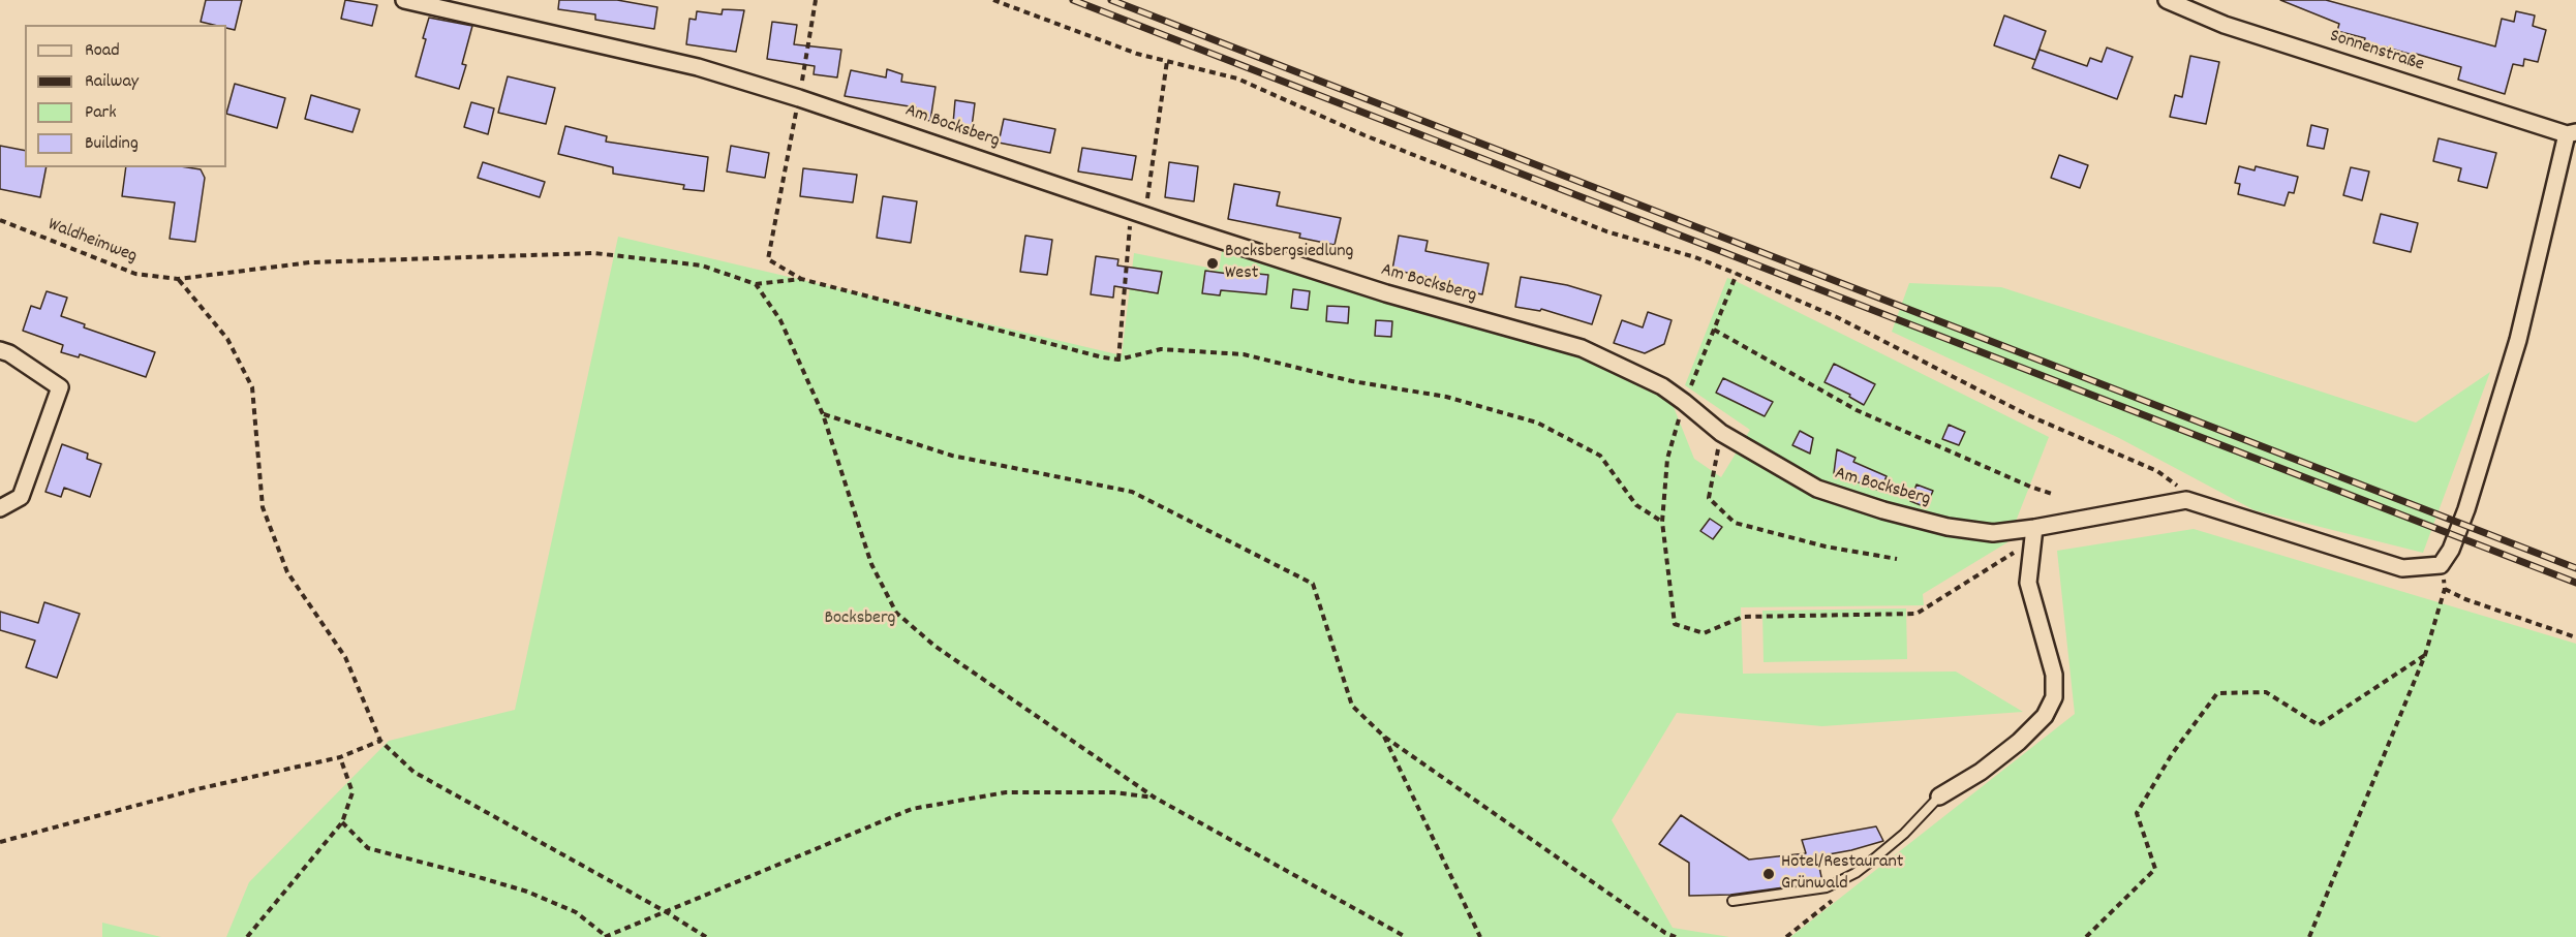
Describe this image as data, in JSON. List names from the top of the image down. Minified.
{"streets":{"street":["Sonnenstraße","Am Bocksberg"],"path":["Waldheimweg"]},"parks":["Bocksberg"],"places":["Bocksbergsiedlung West","Hotel/Restaurant Grünwald"],"legend":["Road","Railway","Park","Building"]}
